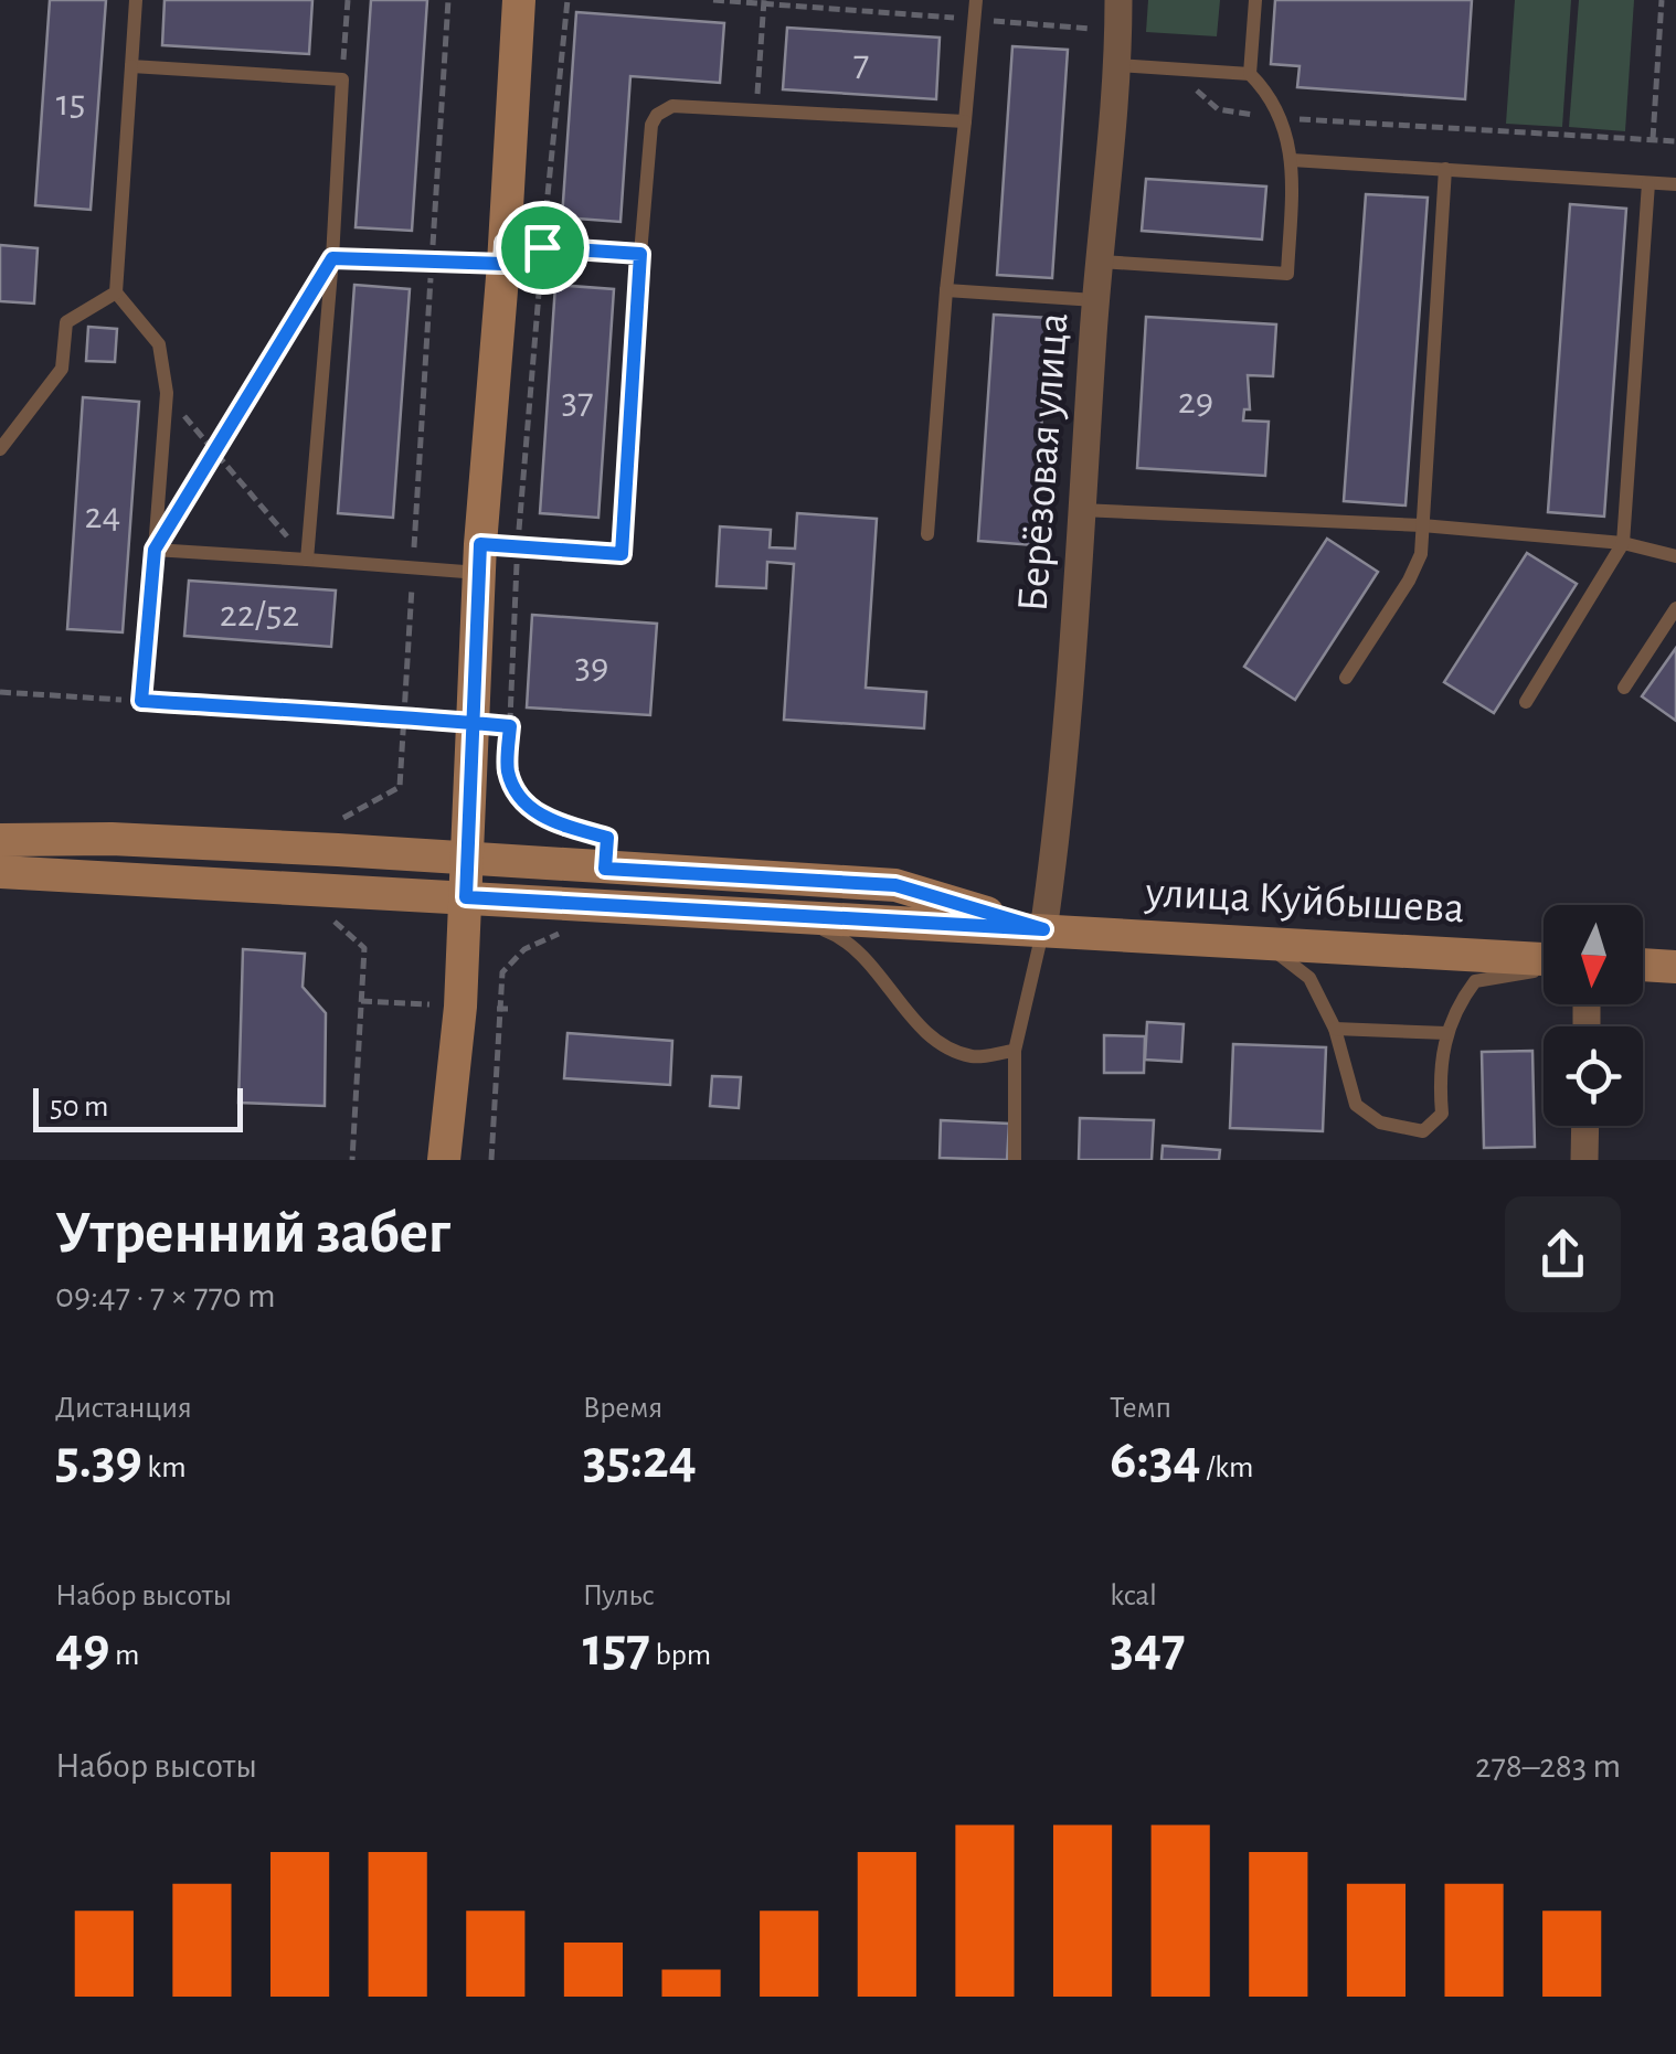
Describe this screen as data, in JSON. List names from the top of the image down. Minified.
{"streets":{"main road":["улица Куйбышева"],"street":["Берёзовая улица"]},"crossings":[["Берёзовая улица","улица Куйбышева"]],"house_numbers":["7","15","37","29","24","22/52","39"],"scale_bar":"50 m","north":"bottom","page":{"scale":"50 m","heading":["Утренний забег","09:47 · 7 × 770 m"],"stats":[["Дистанция","5.39 km"],["Время","35:24"],["Темп","6:34 /km"],["Набор высоты","49 m"],["Пульс","157 bpm"],["kcal","347"]],"chart":["Набор высоты","278–283 m"]}}
